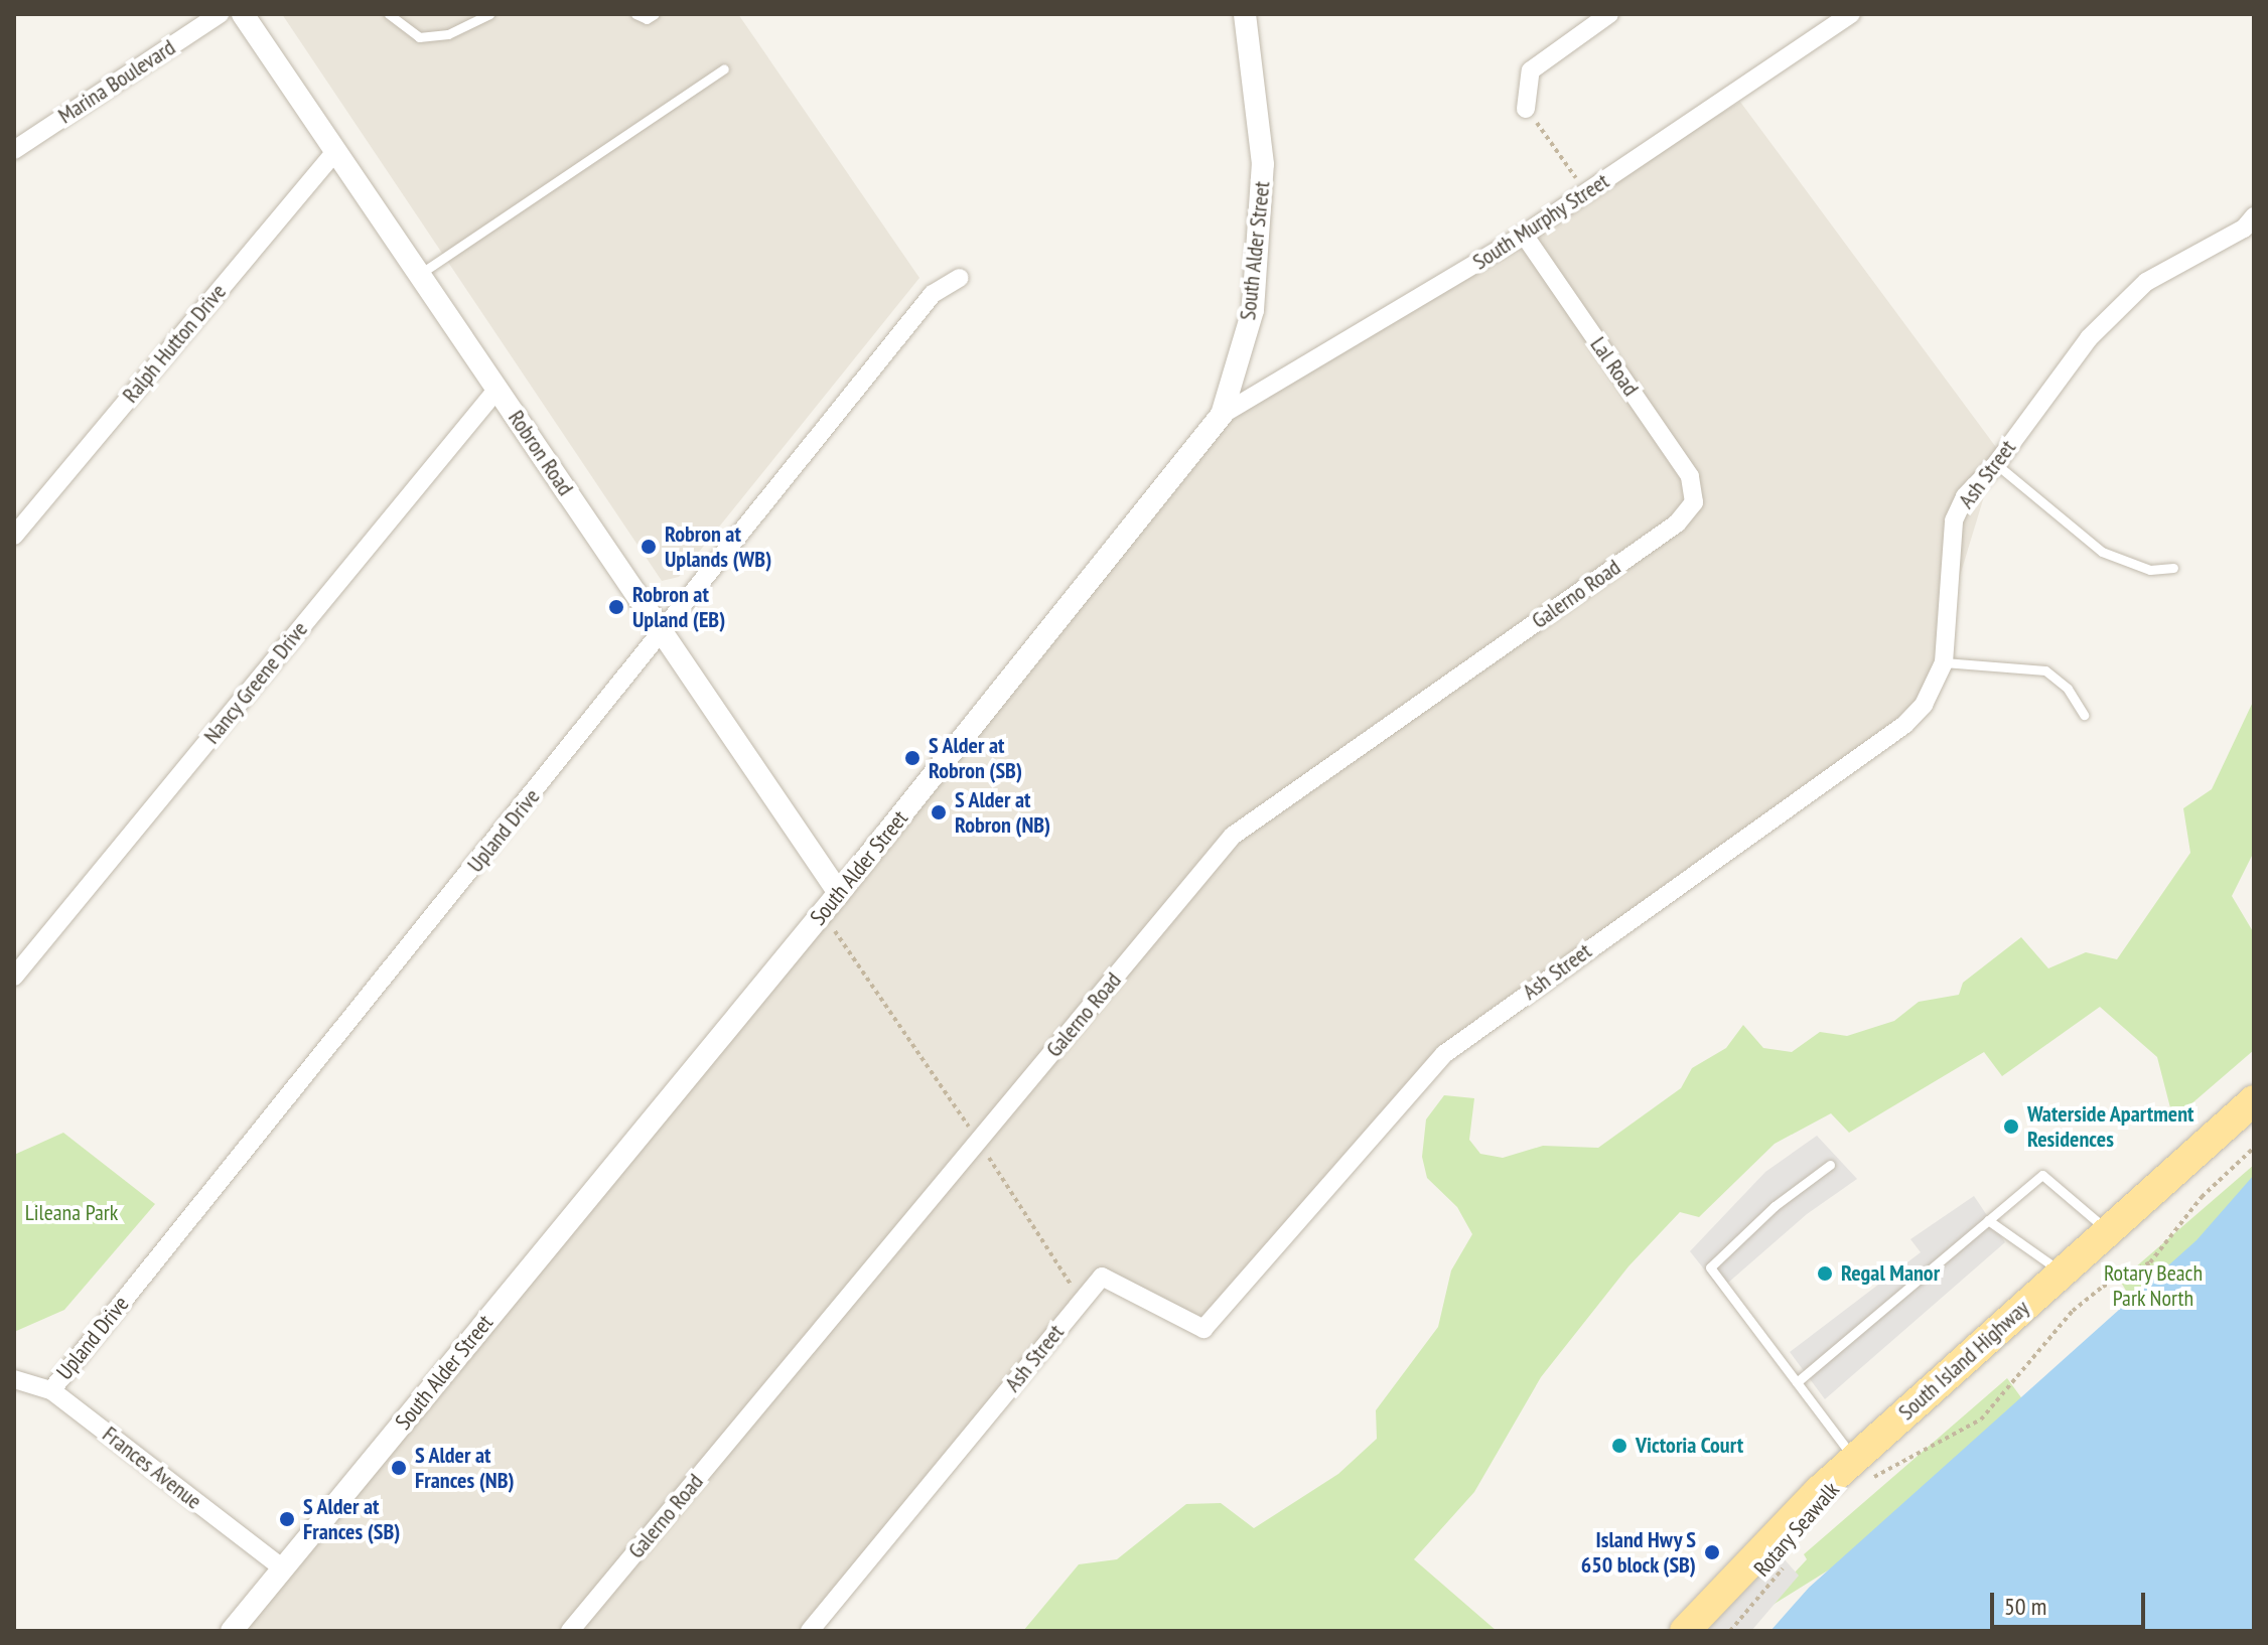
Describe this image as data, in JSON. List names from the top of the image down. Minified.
{"streets":{"main road":["South Island Highway"],"street":["Marina Boulevard","South Murphy Street","South Alder Street","Ralph Hutton Drive","Lal Road","Robron Road","Ash Street","Galerno Road","Nancy Greene Drive","Upland Drive","Frances Avenue"],"path":["Rotary Seawalk"]},"crossings":[["South Murphy Street","South Alder Street"],["South Murphy Street","Lal Road"],["South Alder Street","Robron Road"],["South Alder Street","Frances Avenue"],["Ralph Hutton Drive","Robron Road"],["Lal Road","Galerno Road"],["Robron Road","Nancy Greene Drive"],["Robron Road","Upland Drive"],["Upland Drive","Frances Avenue"],["South Island Highway","Rotary Seawalk"]],"parks":["Lileana Park","Rotary Beach Park North"],"places":["Robron at Uplands (WB)","Robron at Upland (EB)","S Alder at Robron (SB)","S Alder at Robron (NB)","Waterside Apartment Residences","Regal Manor","Victoria Court","S Alder at Frances (NB)","S Alder at Frances (SB)","Island Hwy S 650 block (SB)"],"scale_bar":"50 m"}
